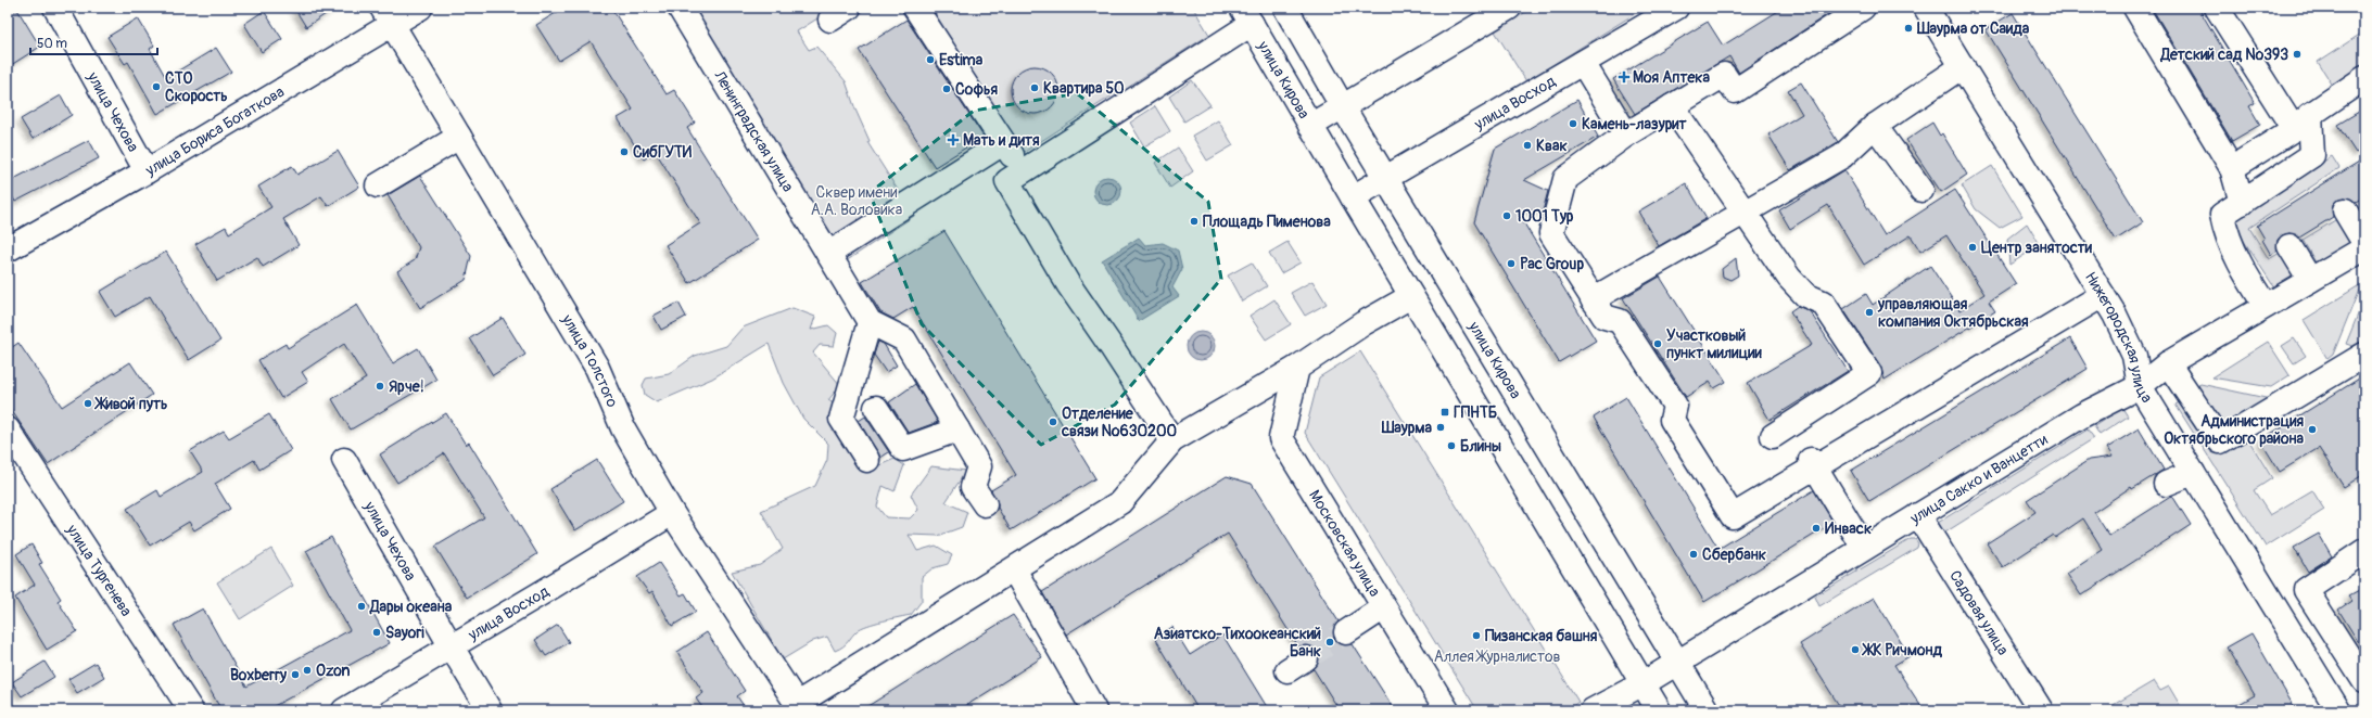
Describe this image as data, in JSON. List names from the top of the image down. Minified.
{"streets":{"street":["улица Кирова","улица Восход","улица Чехова","улица Бориса Богаткова","Ленинградская улица","Нижегородская улица","улица Толстого","улица Сакко и Ванцетти","Московская улица","улица Тургенева","Садовая улица"]},"crossings":[["улица Кирова","улица Восход"],["улица Кирова","улица Сакко и Ванцетти"],["улица Восход","улица Чехова"],["улица Восход","улица Толстого"],["улица Чехова","улица Бориса Богаткова"],["улица Бориса Богаткова","улица Толстого"],["Нижегородская улица","улица Сакко и Ванцетти"],["улица Сакко и Ванцетти","Садовая улица"]],"parks":["Cквер имени А.А. Воловика","Аллея Журналистов"],"places":{"other":["Шаурма от Саида","Детский сад №393","Estima","СТО Скорость","Квартира 50","Софья","Камень-лазурит","Квак","СибГУТИ","1001 Тур","Площадь Пименова","Центр занятости","Pac Group","управляющая компания Октябрьская","Участковый пункт милиции","Ярче!","Живой путь","Отделение связи №630200","Шаурма","Администрация Октябрьского района","Блины","Инваск","Сбербанк","Дары океана","Sayori","Пизанская башня","Азиатско-Тихоокеанский Банк","ЖК Ричмонд","Ozon","Boxberry"],"health":["Моя Аптека","Мать и дитя"],"transit":["ГПНТБ"]},"scale_bar":"50 m"}
